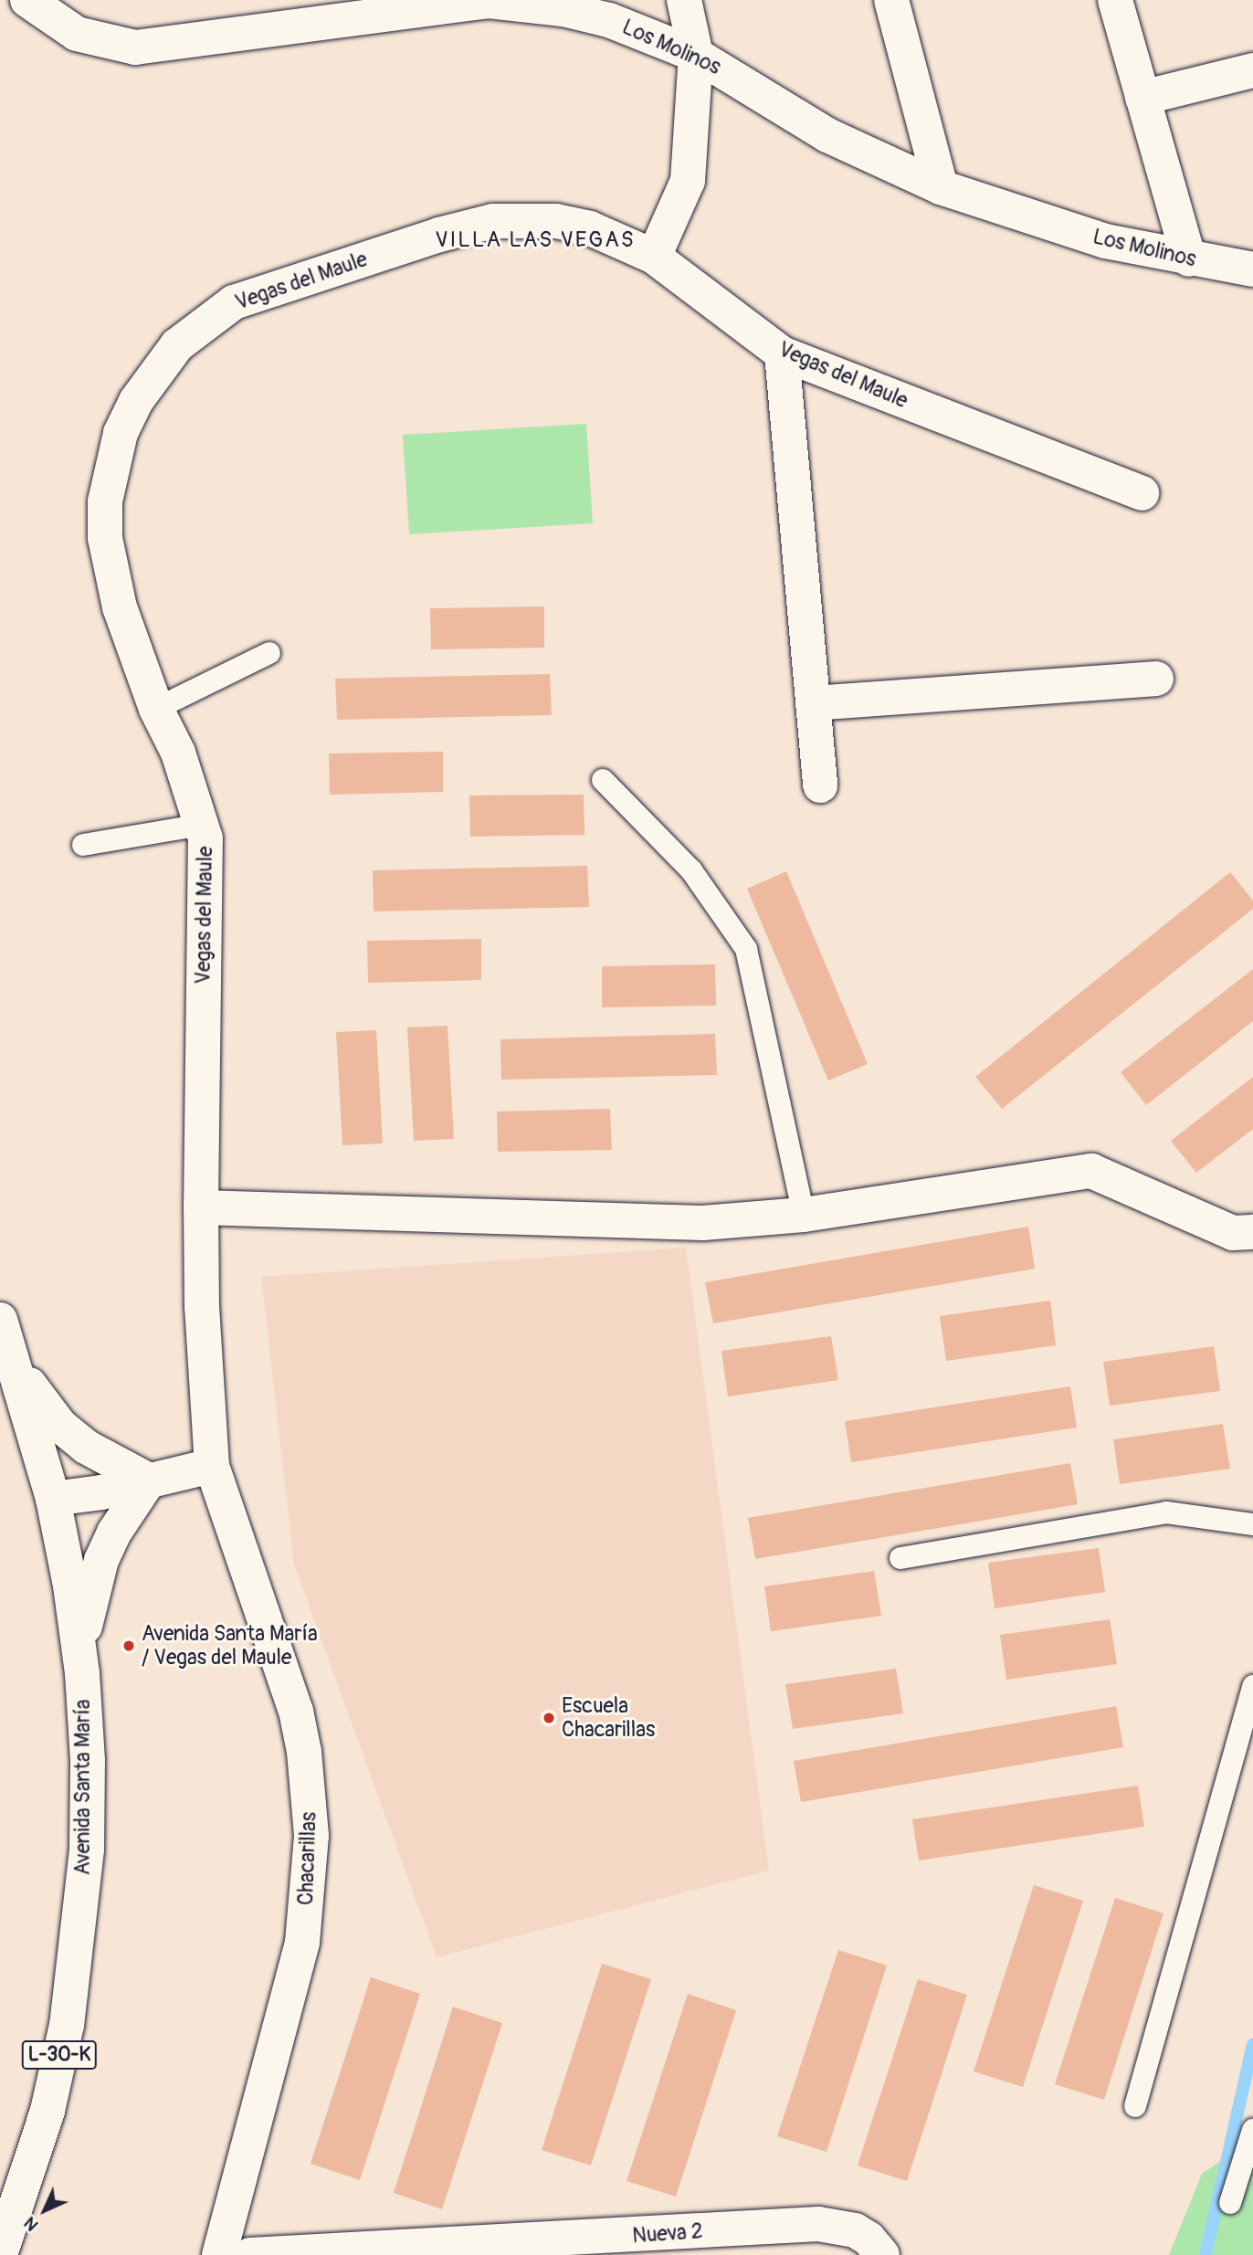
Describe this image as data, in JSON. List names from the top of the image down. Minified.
{"streets":{"street":["Los Molinos","Vegas del Maule","Avenida Santa María","Chacarillas","L-30-K","Nueva 2"]},"crossings":[["Vegas del Maule","Chacarillas"]],"districts":["VILLA LAS VEGAS"],"places":["Avenida Santa María / Vegas del Maule","Escuela Chacarillas"],"north":"bottom left"}
